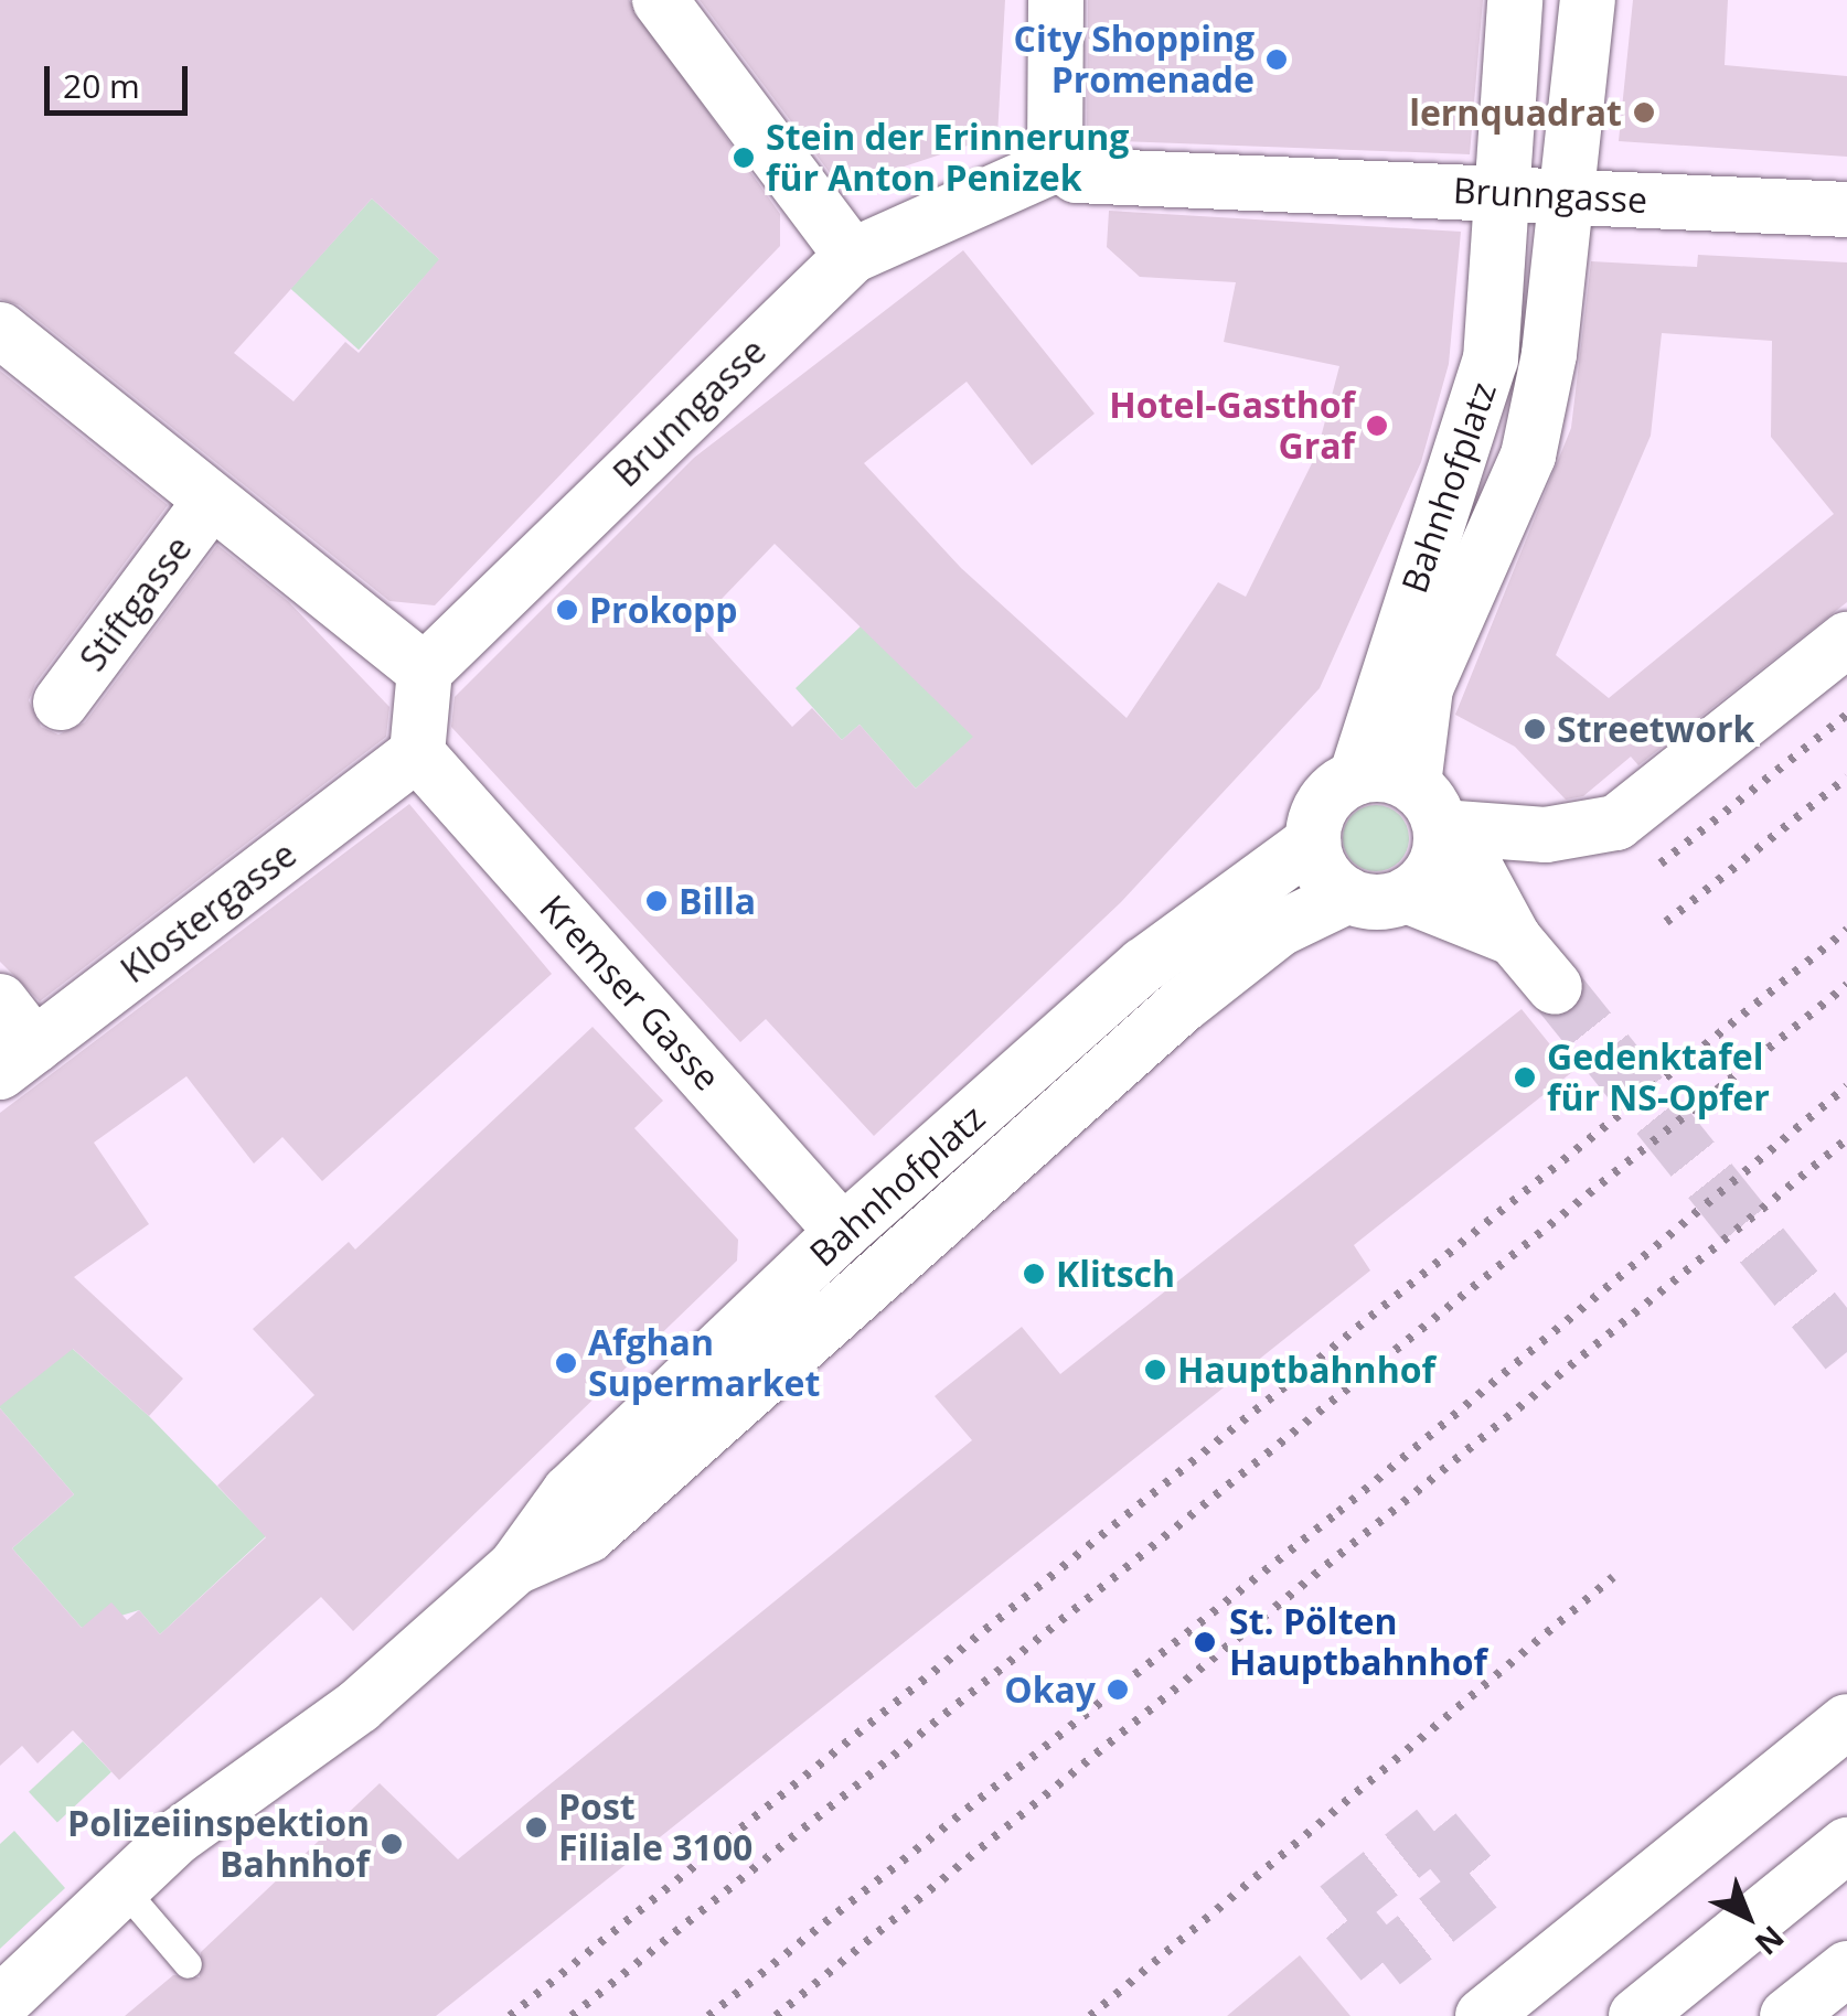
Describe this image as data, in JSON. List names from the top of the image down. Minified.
{"streets":{"street":["Brunngasse","Bahnhofplatz","Stiftgasse","Klostergasse","Kremser Gasse"]},"crossings":[["Brunngasse","Bahnhofplatz"],["Bahnhofplatz","Kremser Gasse"],["Klostergasse","Kremser Gasse"]],"places":["City Shopping Promenade","lernquadrat","Stein der Erinnerung für Anton Penizek","Hotel-Gasthof Graf","Prokopp","Streetwork","Billa","Gedenktafel für NS-Opfer","Klitsch","Afghan Supermarket","Hauptbahnhof","St. Pölten Hauptbahnhof","Okay","Post Filiale 3100","Polizeiinspektion Bahnhof"],"scale_bar":"20 m","north":"bottom right"}
